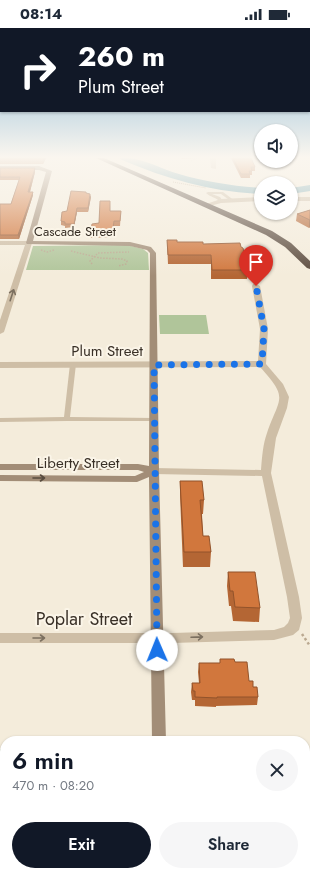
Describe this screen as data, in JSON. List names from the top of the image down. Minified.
{"streets":{"street":["Cascade Street","Plum Street","Liberty Street","Poplar Street"]},"crossings":[["Cascade Street","Plum Street"]],"one_way":["Poplar Street"],"page":{"status":"08:14","turn":["260 m","Plum Street"],"heading":["6 min","470 m · 08:20"],"buttons":["Exit","Share"]}}
